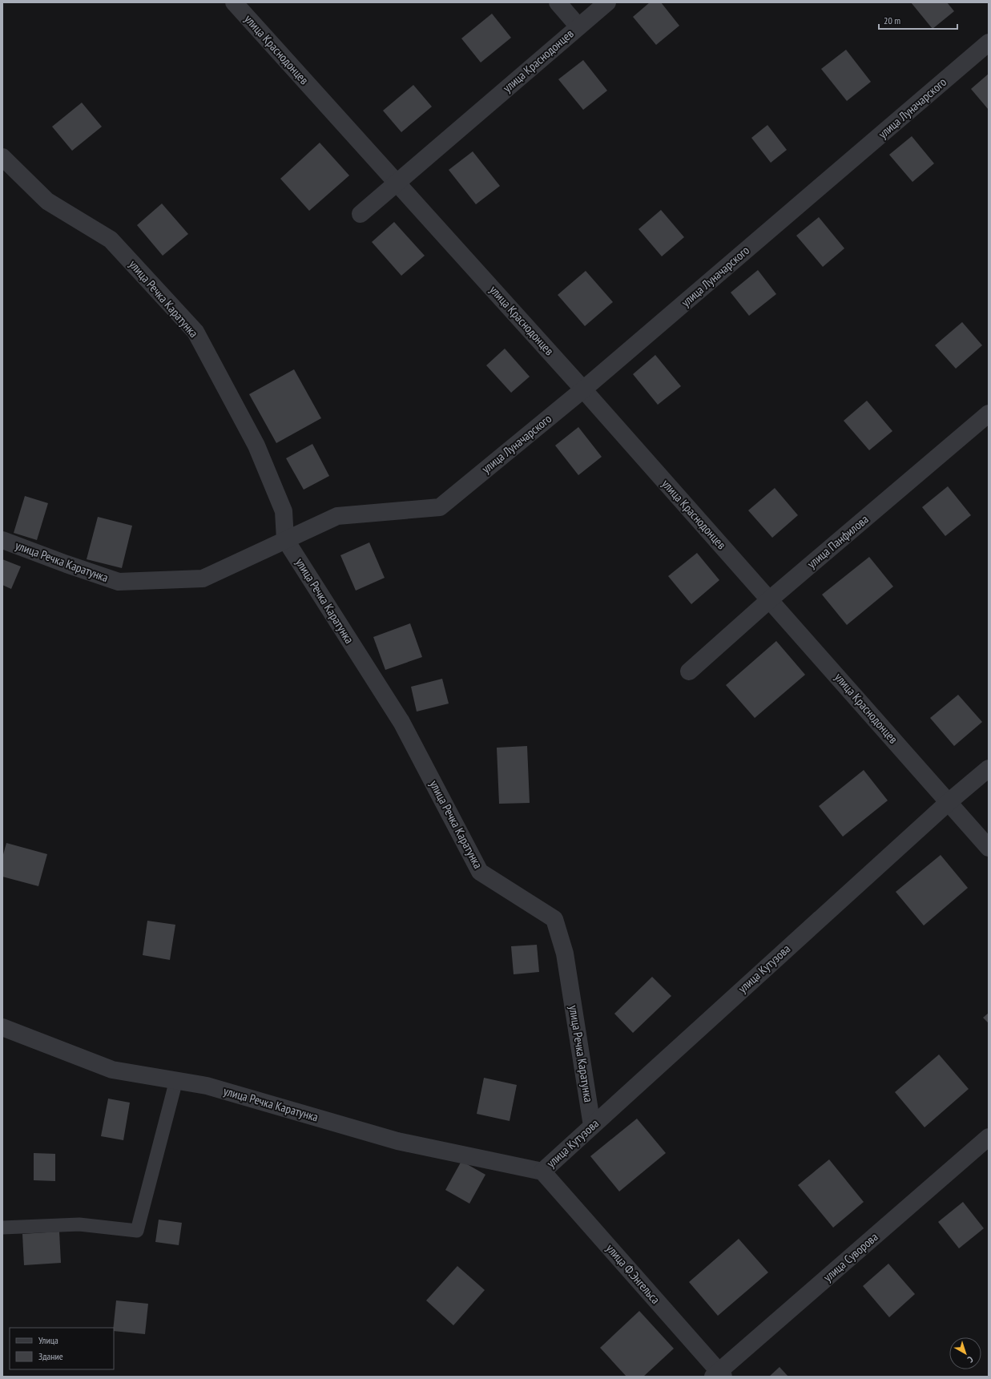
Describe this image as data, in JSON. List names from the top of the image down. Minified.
{"streets":{"street":["улица Краснодонцев","улица Луначарского","улица Речка Каратунка","улица Панфилова","улица Кутузова","улица Суворова","улица Ф.Энгельса"]},"crossings":[["улица Краснодонцев","улица Луначарского"],["улица Краснодонцев","улица Панфилова"],["улица Краснодонцев","улица Кутузова"],["улица Луначарского","улица Речка Каратунка"],["улица Речка Каратунка","улица Кутузова"],["улица Речка Каратунка","улица Ф.Энгельса"],["улица Кутузова","улица Ф.Энгельса"],["улица Суворова","улица Ф.Энгельса"]],"legend":["Улица","Здание"],"scale_bar":"20 m","north":"bottom right"}
